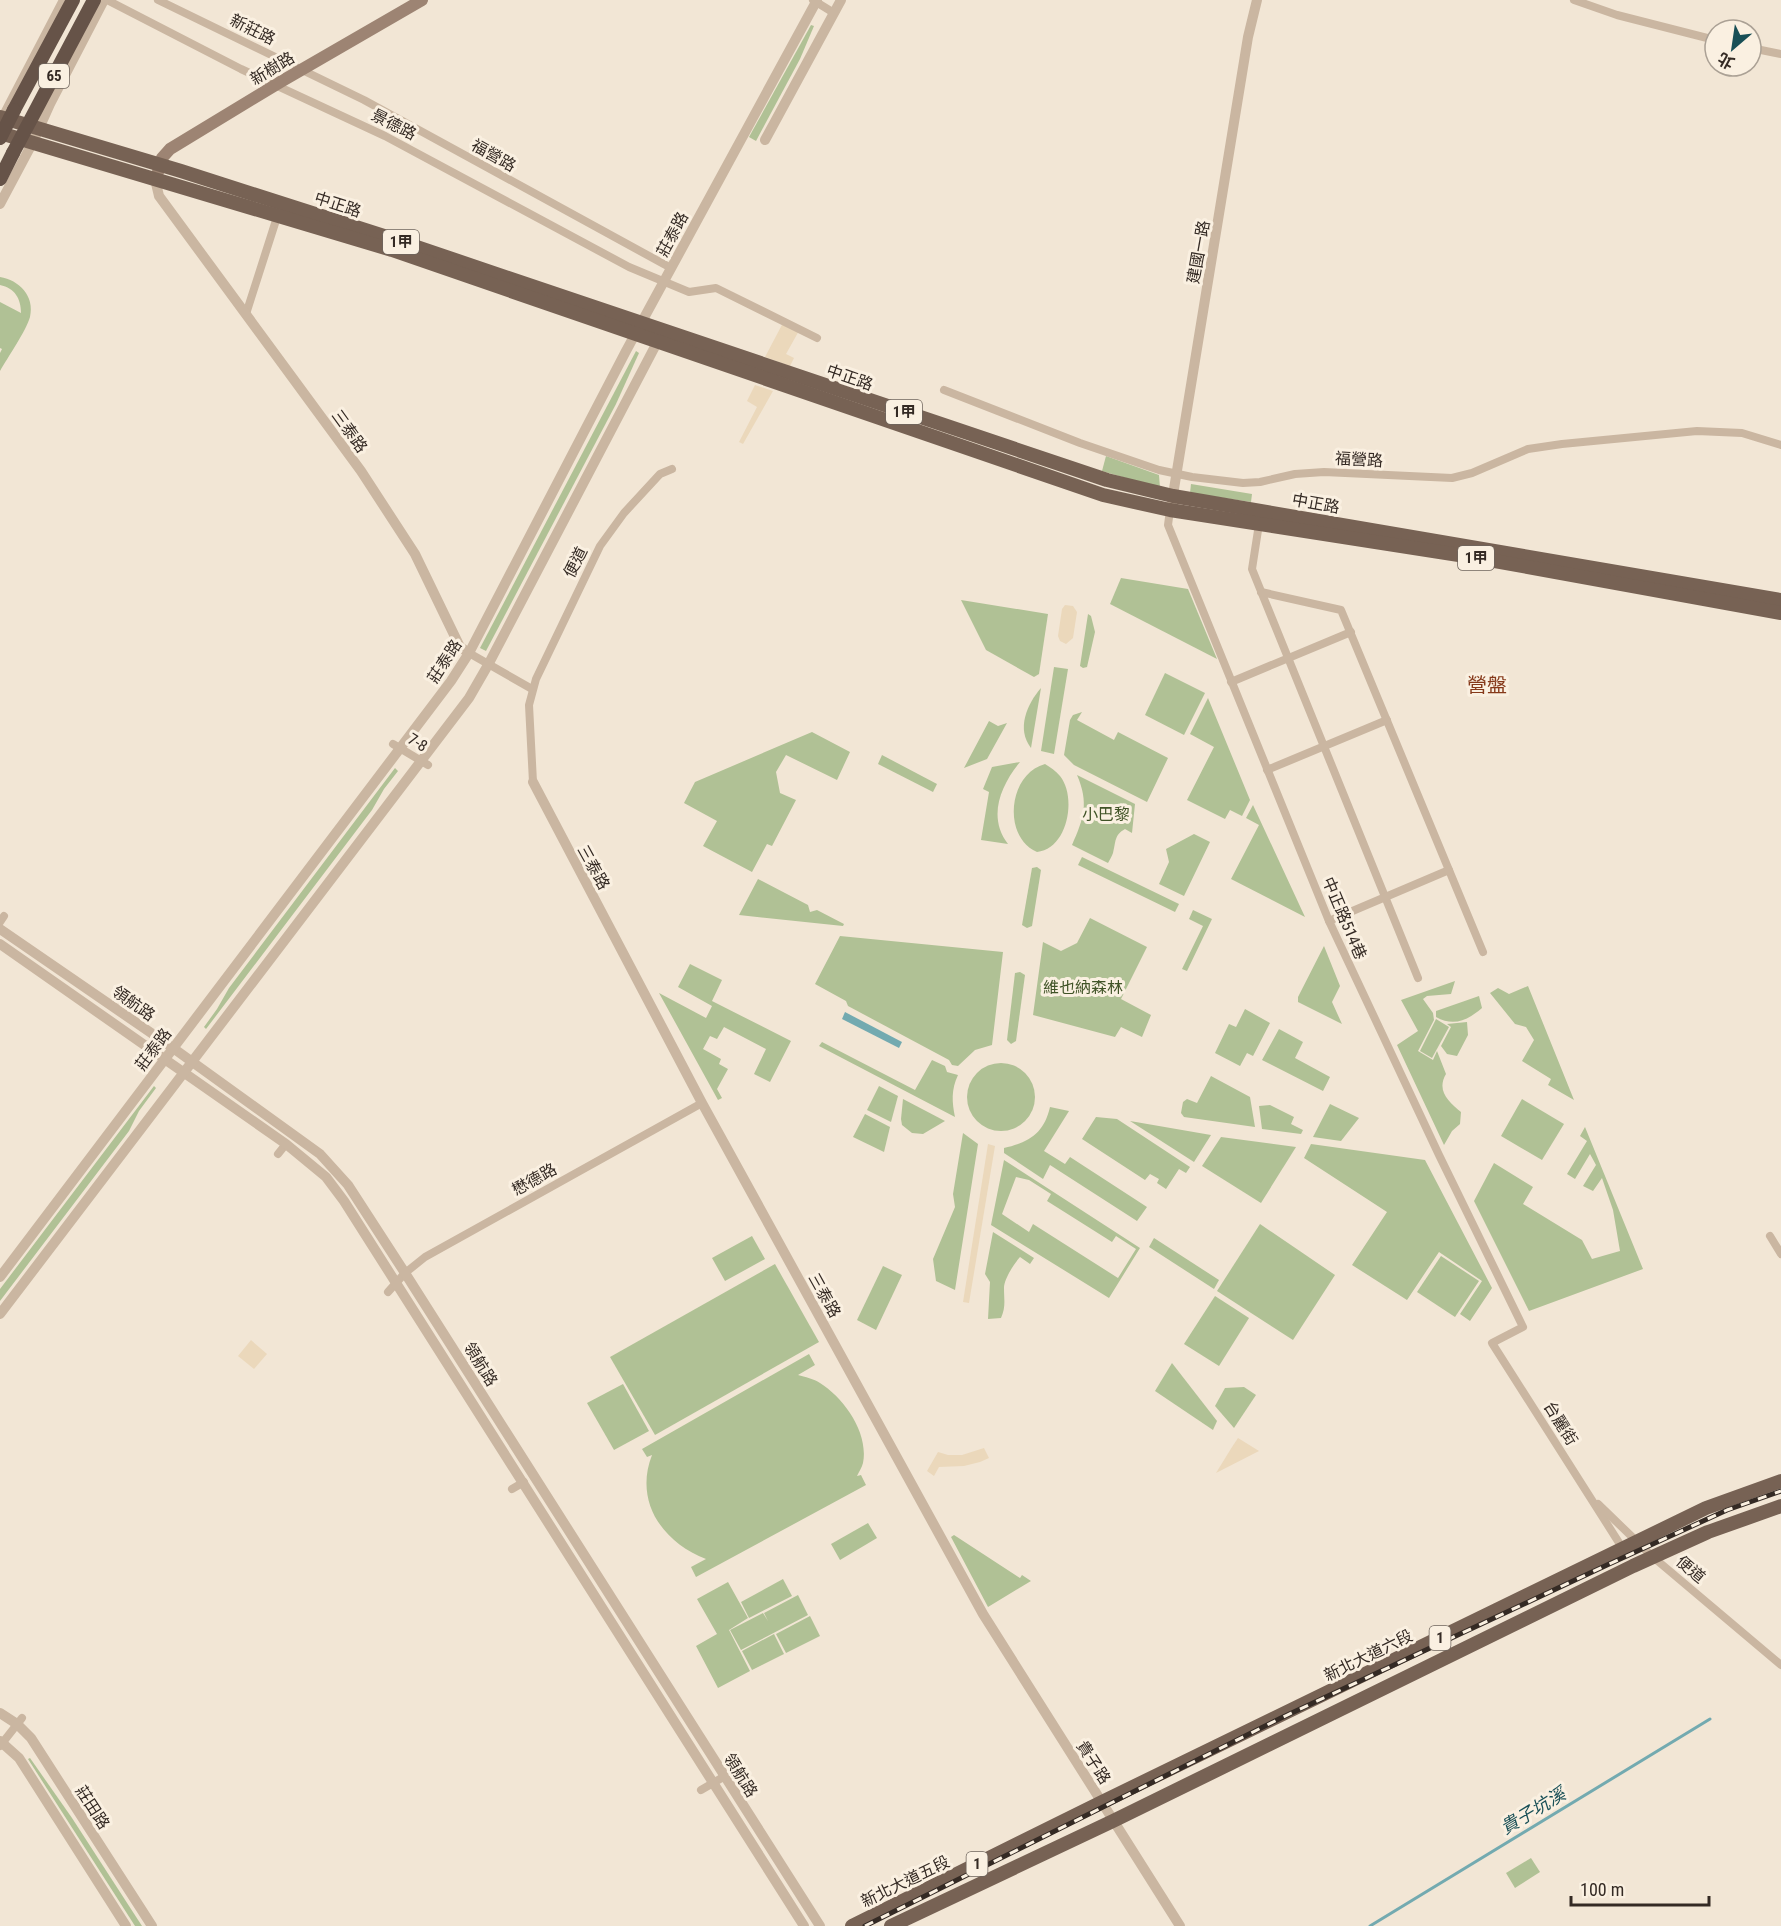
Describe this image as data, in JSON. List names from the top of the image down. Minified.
{"streets":{"highway":["65"],"main road":["新樹路","中正路","1甲","1","新北大道六段","新北大道五段"],"street":["新莊路","景德路","福營路","莊泰路","建國一路","三泰路","便道","7-8","中正路514巷","領航路","懋德路","台麗街","貴子路","莊田路"]},"crossings":[["新莊路","新樹路"],["新莊路","福營路"],["新樹路","景德路"],["新樹路","福營路"],["新樹路","中正路"],["新樹路","三泰路"],["景德路","莊泰路"],["福營路","莊泰路"],["福營路","建國一路"],["中正路","莊泰路"],["中正路","建國一路"],["中正路","三泰路"],["中正路","中正路514巷"],["莊泰路","三泰路"],["莊泰路","7-8"],["莊泰路","領航路"],["建國一路","中正路514巷"],["三泰路","便道"],["三泰路","懋德路"],["三泰路","貴子路"],["便道","台麗街"],["便道","1"],["便道","新北大道六段"],["中正路514巷","台麗街"],["領航路","懋德路"],["台麗街","新北大道六段"],["1","貴子路"],["新北大道六段","貴子路"],["新北大道六段","新北大道五段"],["貴子路","新北大道五段"]],"districts":["營盤"],"water":["貴子坑溪"],"parks":["小巴黎","維也納森林"],"scale_bar":"100 m","north":"bottom left"}
